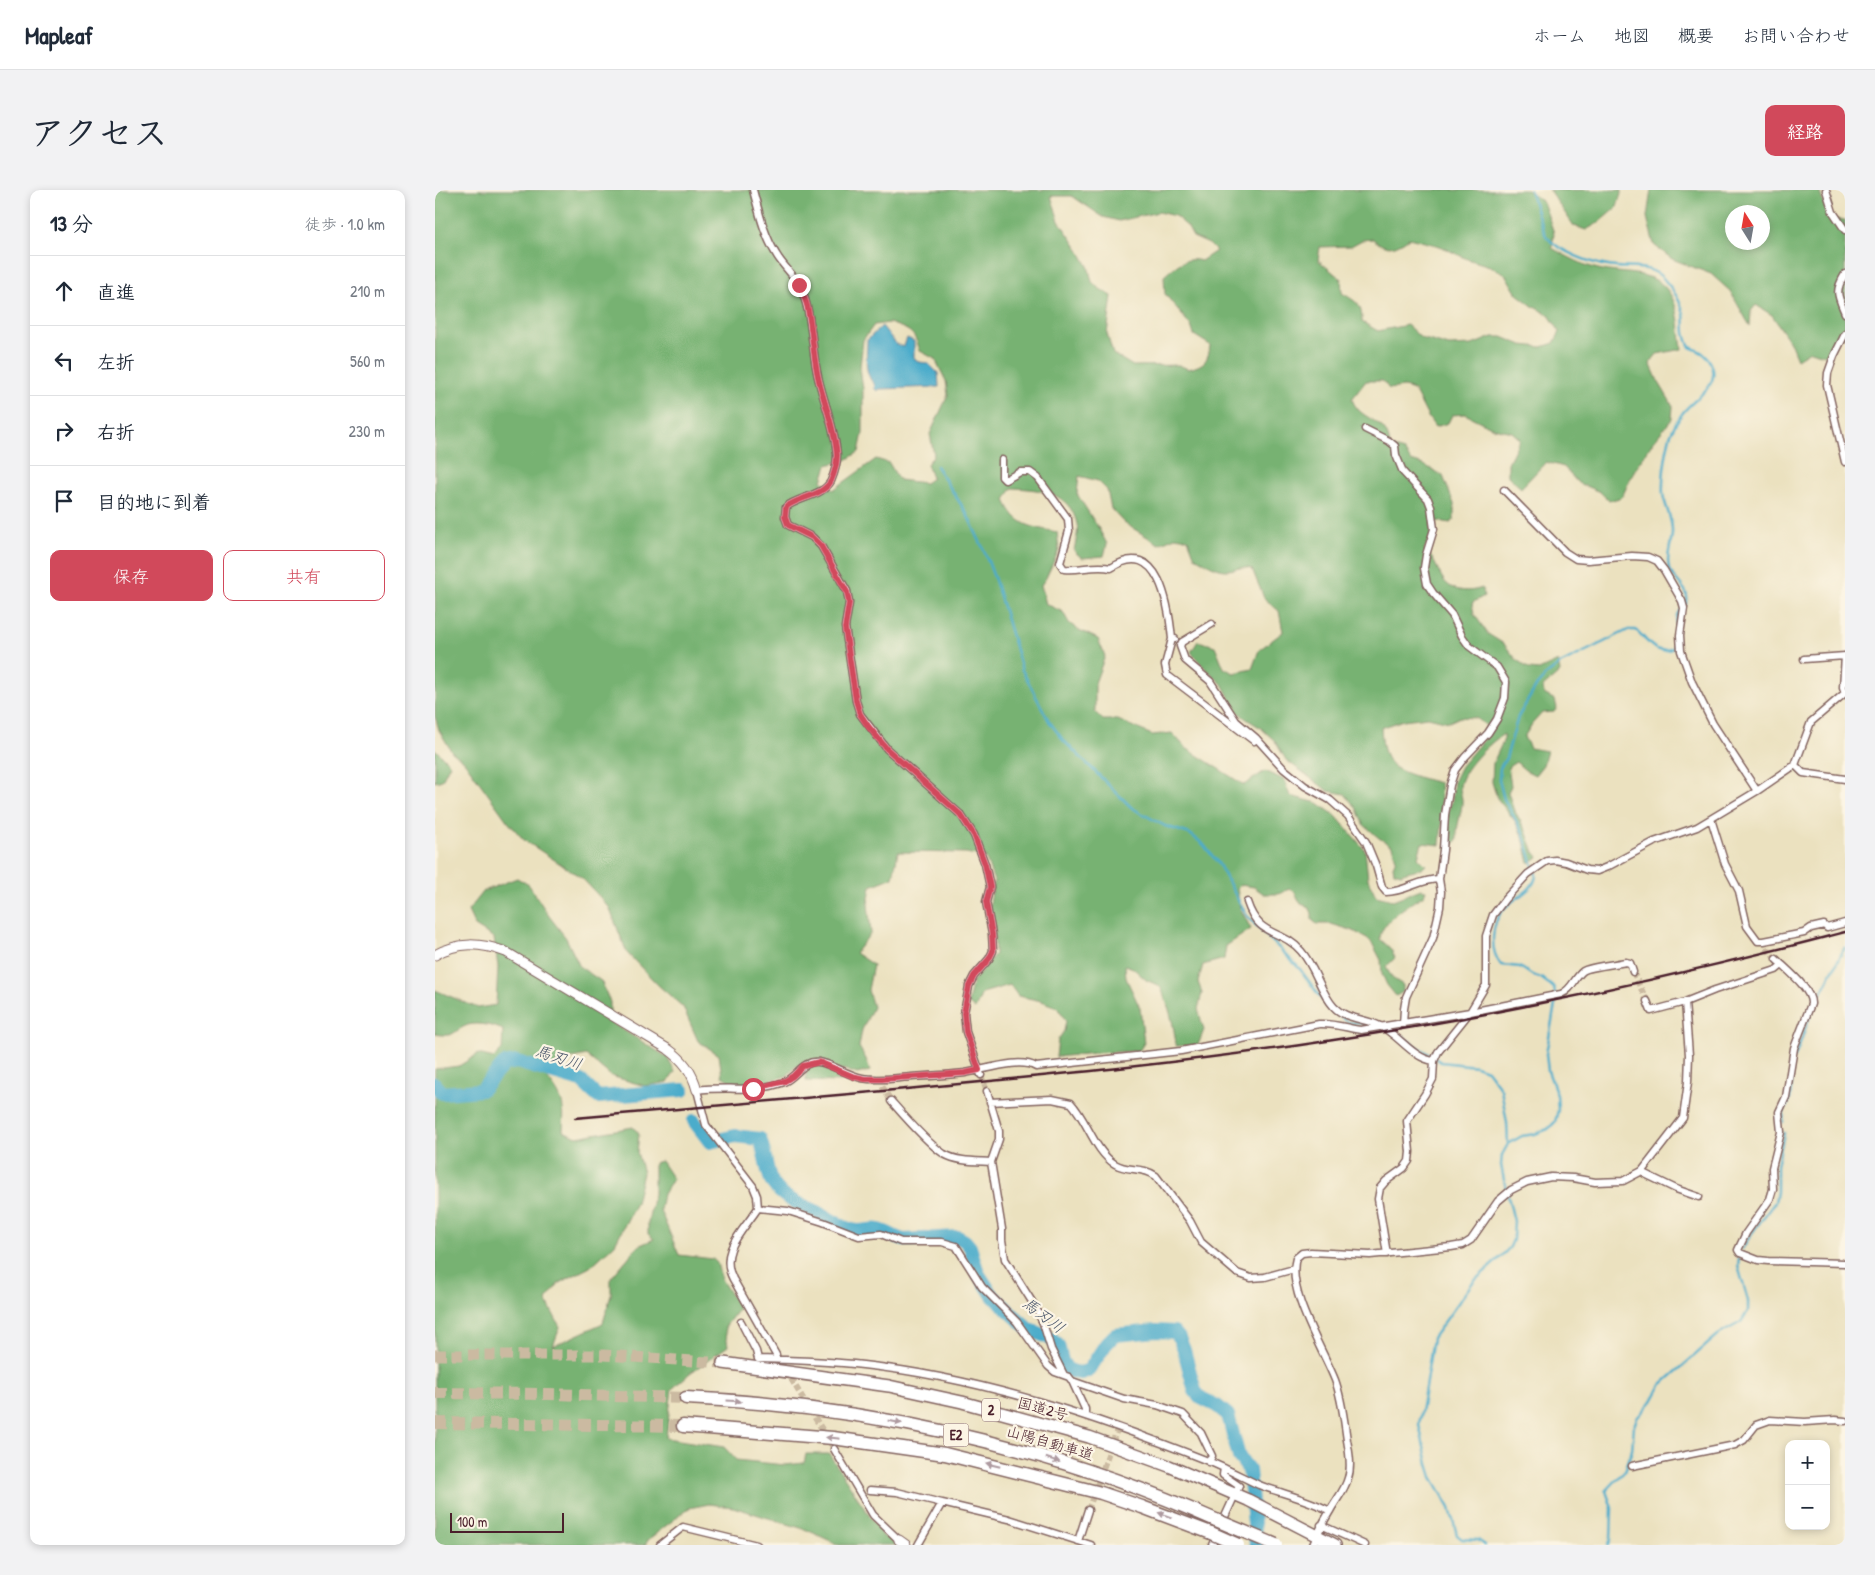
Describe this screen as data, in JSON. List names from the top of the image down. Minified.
{"streets":{"highway":["国道2号","2","E2","山陽自動車道"]},"water":["馬刃川"],"scale_bar":"100 m","north":"top","page":{"header":"Mapleaf","nav":["ホーム","地図","概要","お問い合わせ"],"title":"アクセス","buttons":["経路",["保存","共有"]],"heading":["13 分","徒歩 · 1.0 km"],"list":[["直進","210 m"],["左折","560 m"],["右折","230 m"],"目的地に到着"],"map_buttons":["+","−"],"scale":"100 m"}}
